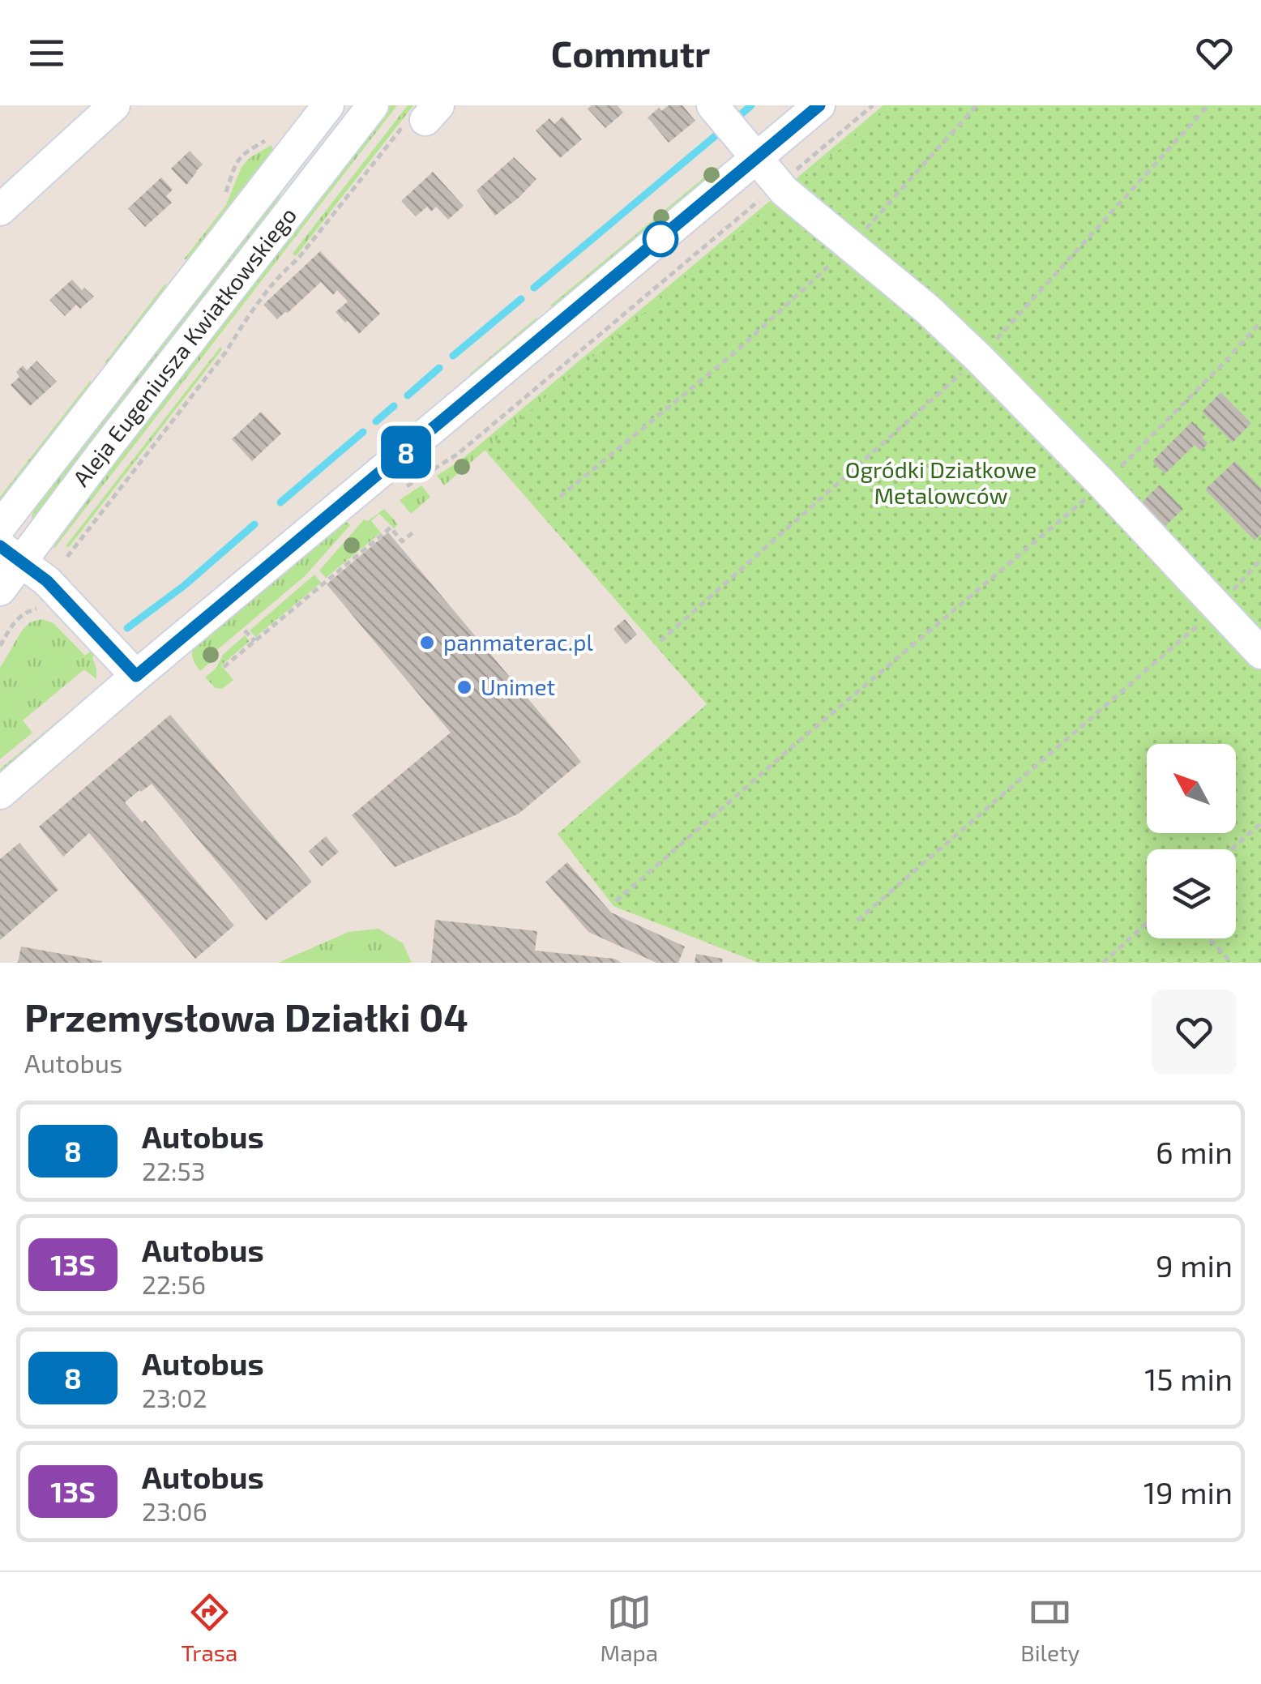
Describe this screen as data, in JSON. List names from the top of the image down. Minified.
{"streets":{"street":["Aleja Eugeniusza Kwiatkowskiego"]},"parks":["Ogródki Działkowe Metalowców"],"places":["panmaterac.pl","Unimet"],"lines":["bus line 8"],"north":"top left","page":{"header":"Commutr","on_map":"8","heading":["Przemysłowa Działki 04","Autobus"],"list":[{"mark":"8","name":"Autobus","note":"22:53","value":"6 min"},{"mark":"13S","name":"Autobus","note":"22:56","value":"9 min"},{"mark":"8","name":"Autobus","note":"23:02","value":"15 min"},{"mark":"13S","name":"Autobus","note":"23:06","value":"19 min"}],"tabs":["Trasa","Mapa","Bilety"]}}
